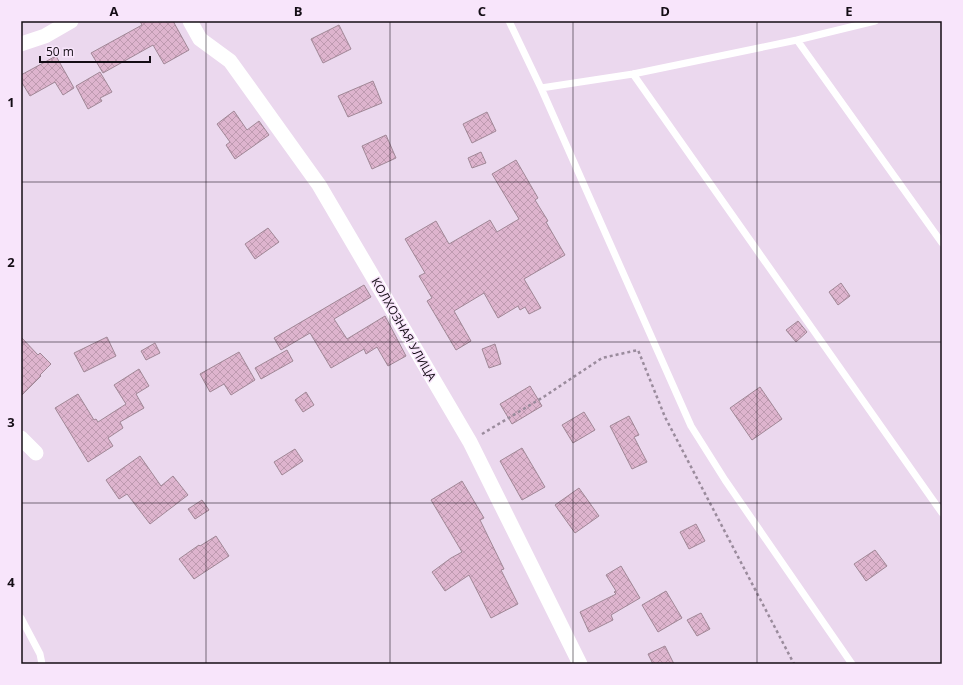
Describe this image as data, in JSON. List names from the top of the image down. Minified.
{"streets":{"street":["КОЛХОЗНАЯ УЛИЦА"]},"scale_bar":"50 m","grid":{"columns":["A","B","C","D","E"],"rows":["1","2","3","4"]}}
